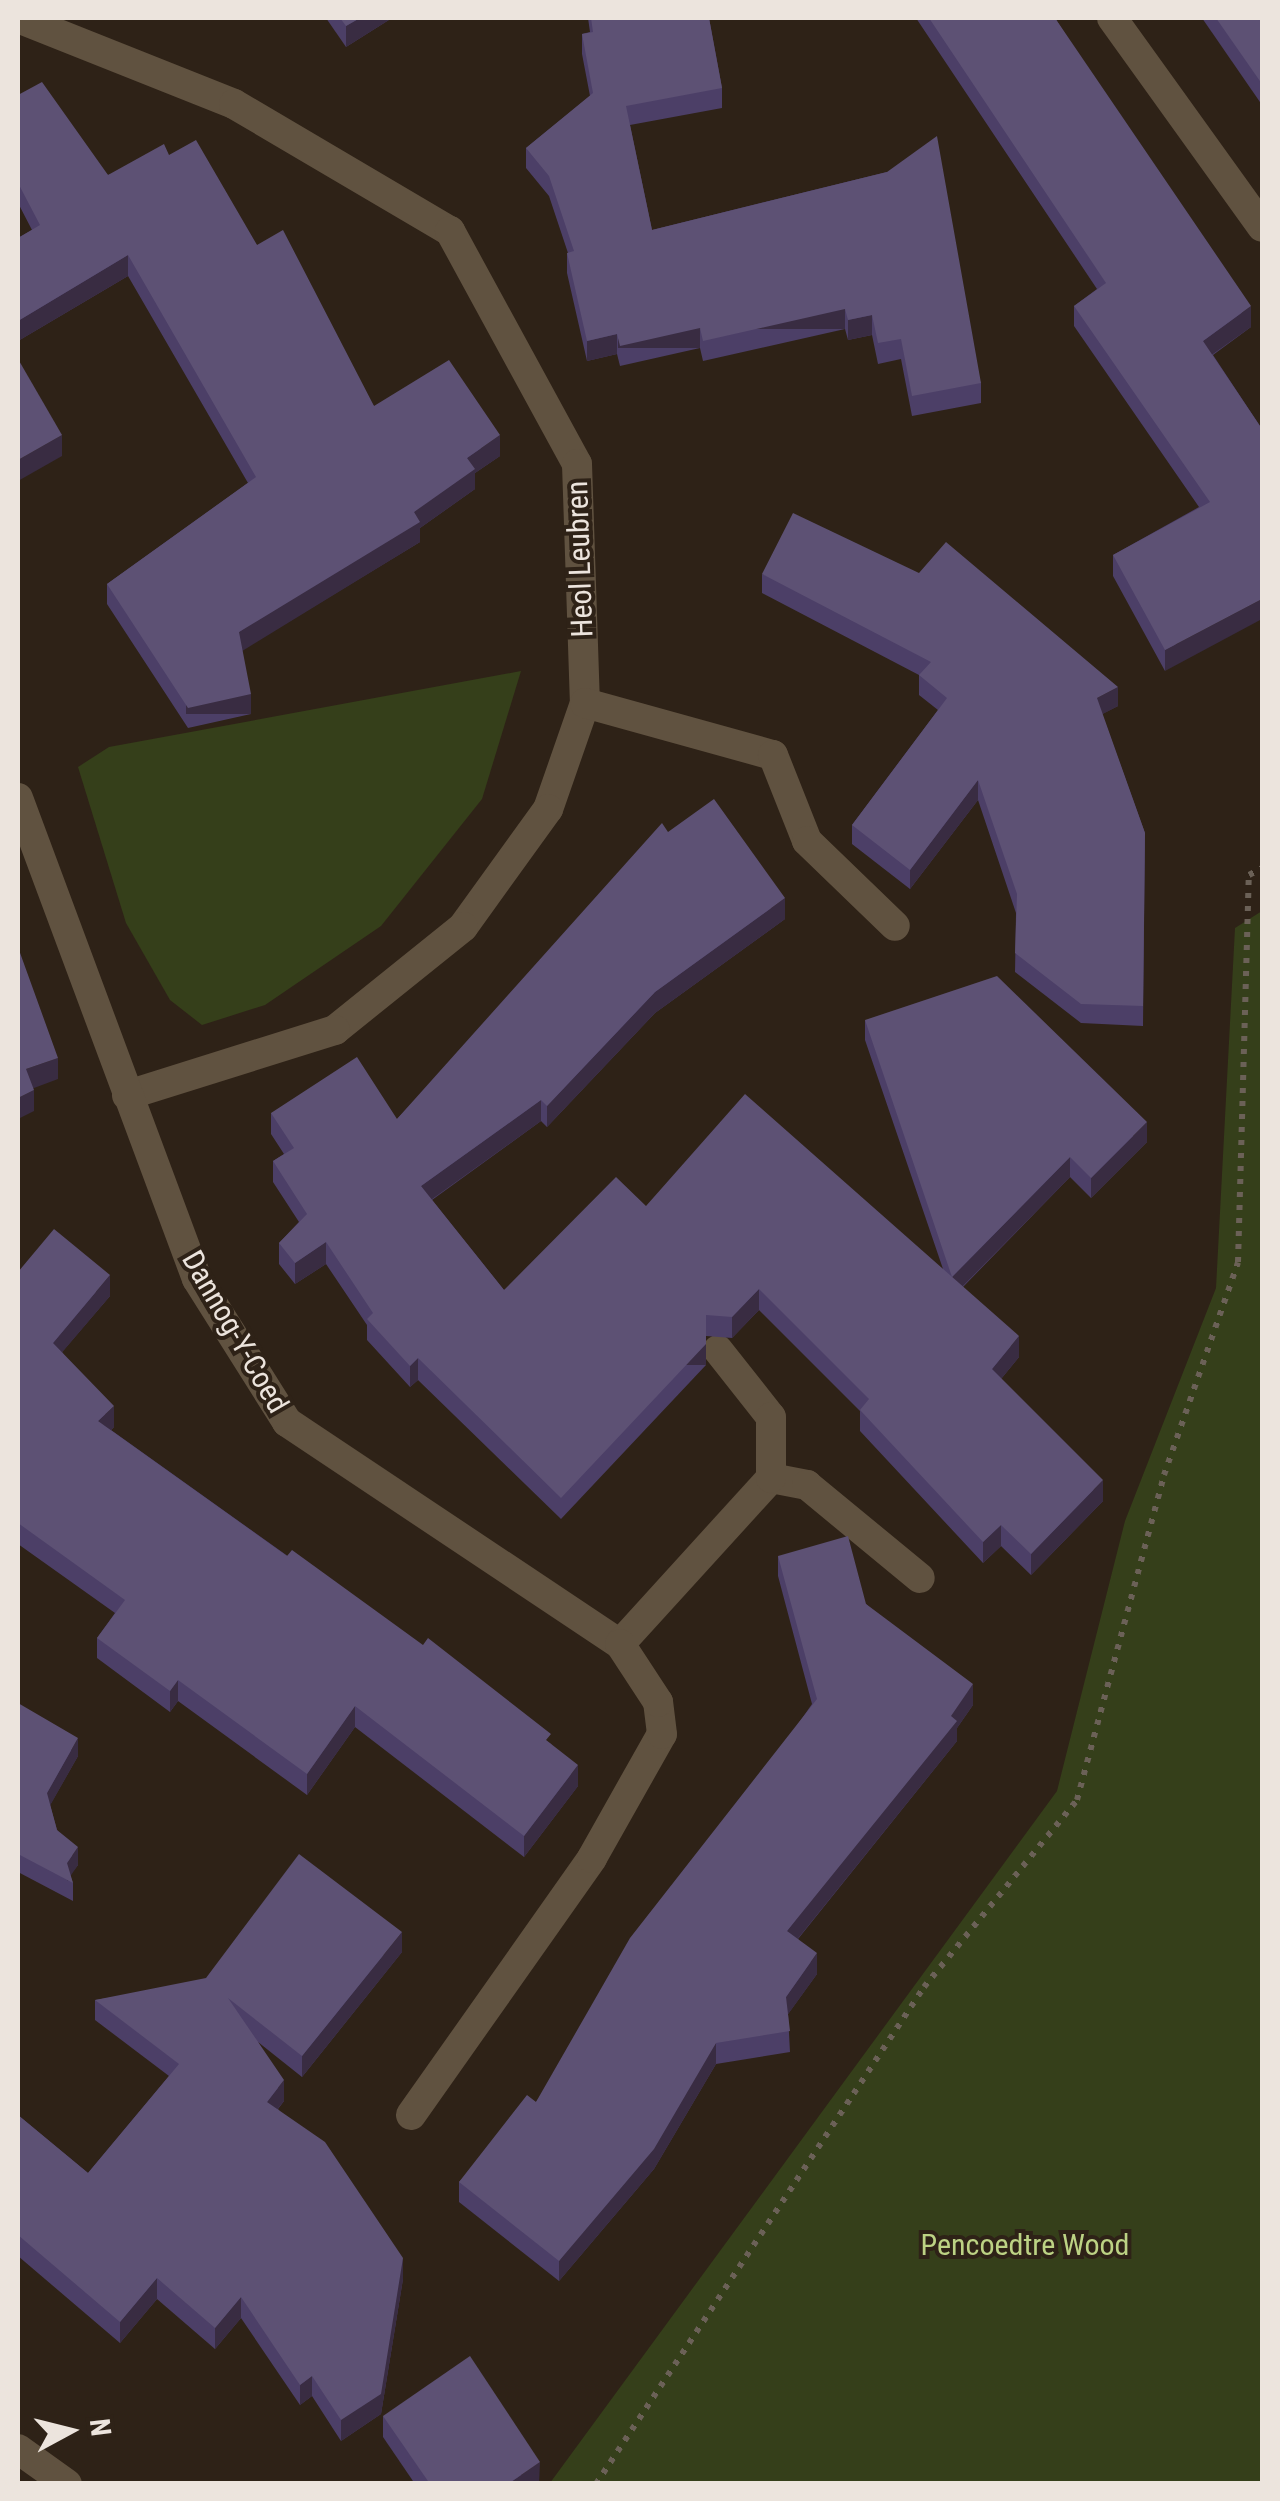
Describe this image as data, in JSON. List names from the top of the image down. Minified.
{"streets":{"street":["Heol Leubren","Dannog-Y-Coed"]},"crossings":[["Heol Leubren","Dannog-Y-Coed"]],"parks":["Pencoedtre Wood"],"north":"right"}
